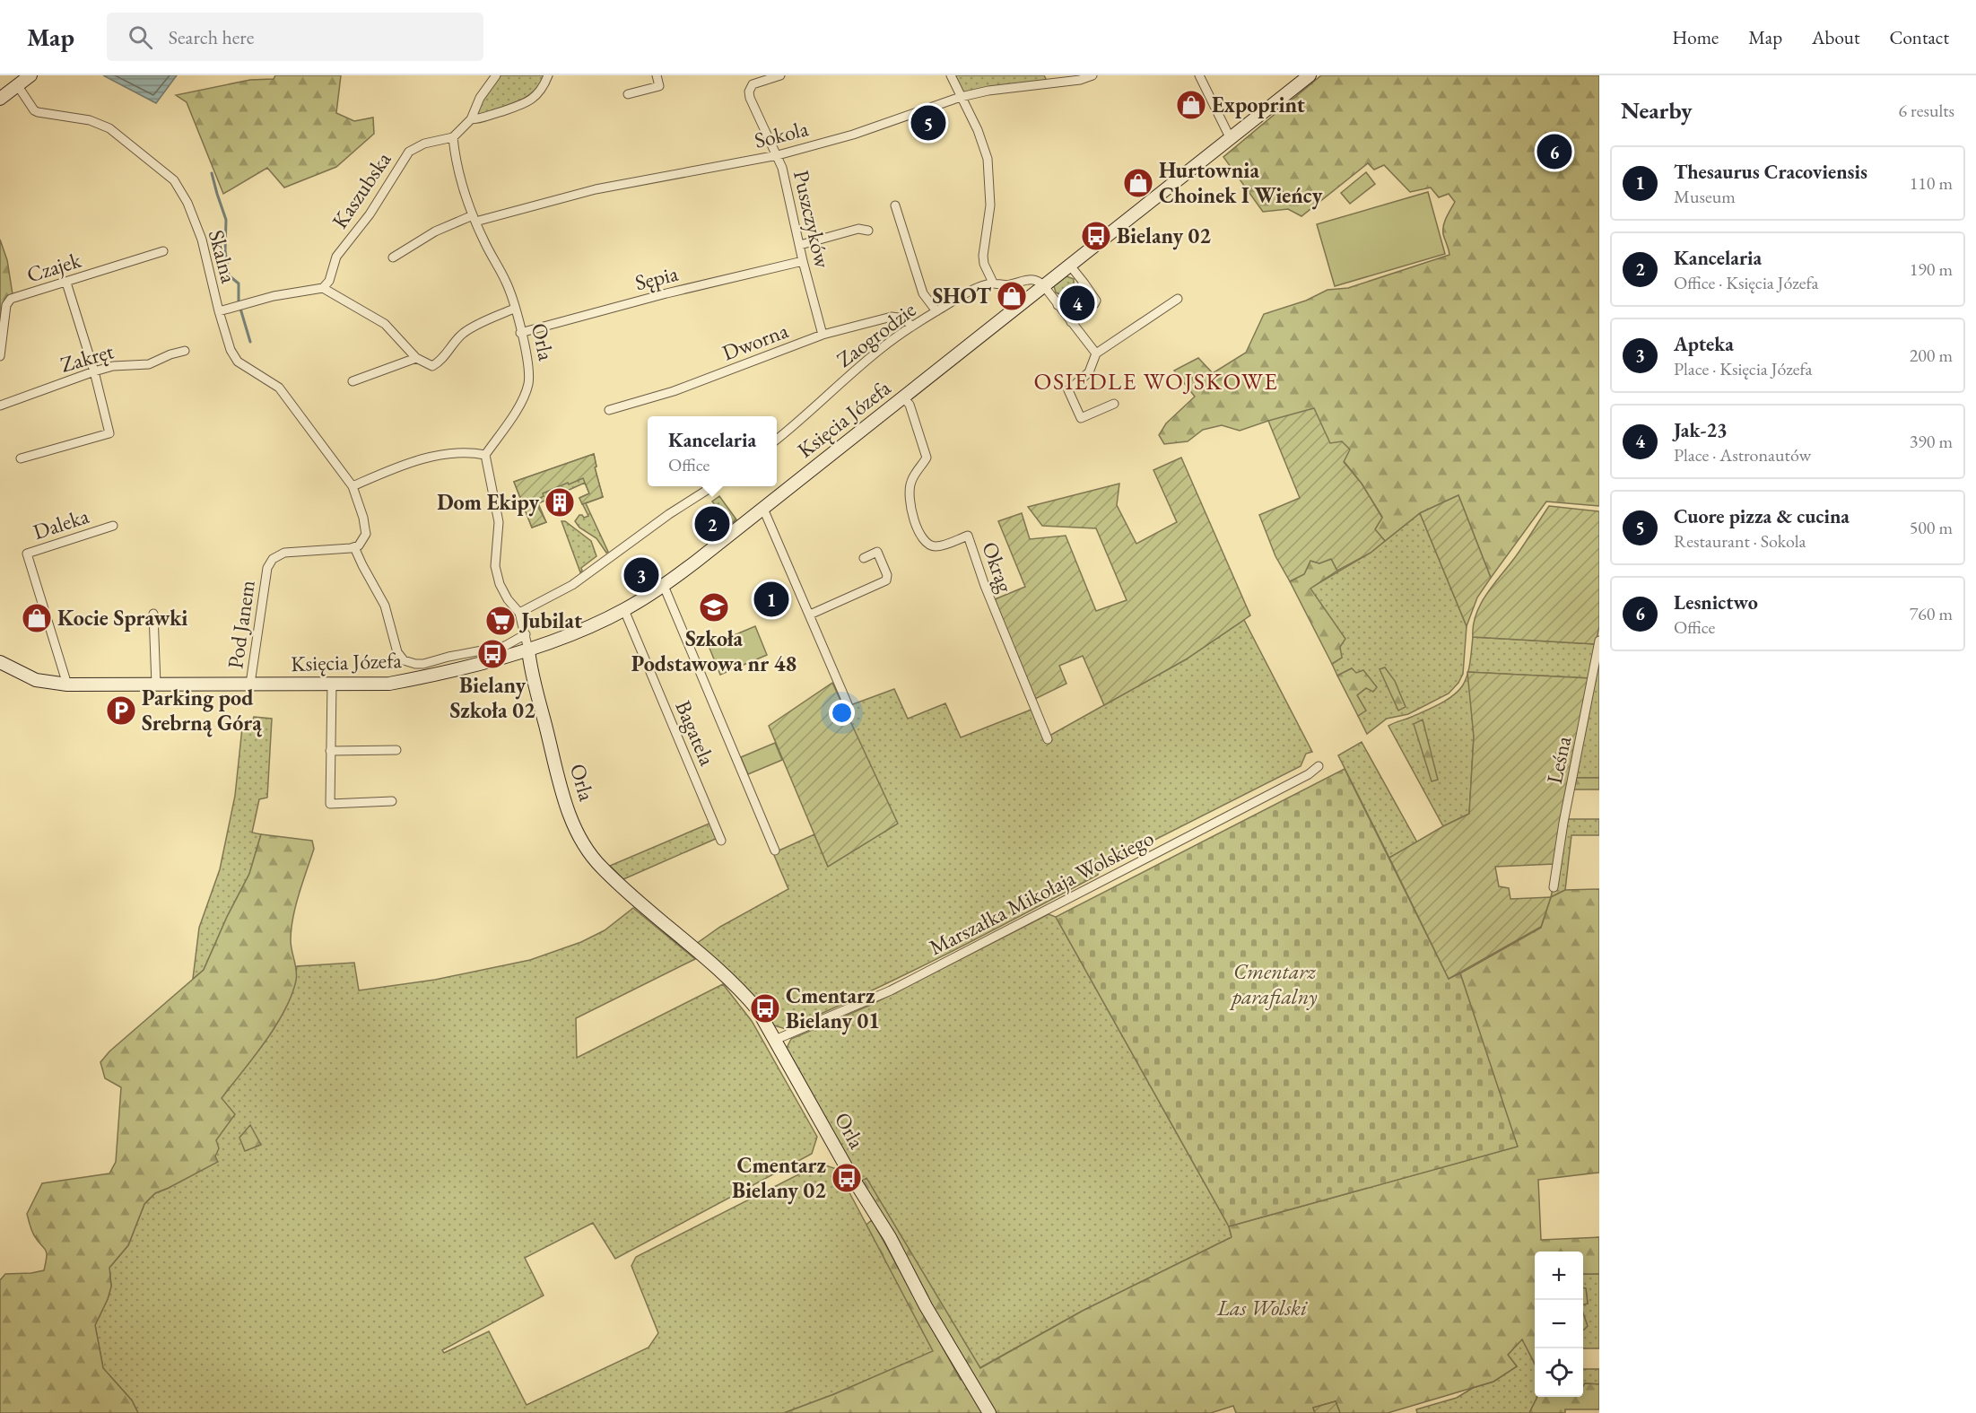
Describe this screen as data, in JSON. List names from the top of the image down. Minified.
{"streets":{"street":["Sokola","Kaszubska","Puszczyków","Skalna","Czajek","Sępia","Zaogrodzie","Orla","Dworna","Zakręt","Księcia Józefa","Daleka","Okrąg","Pod Janem","Bagatela","Leśna","Marszałka Mikołaja Wolskiego"]},"crossings":[["Sokola","Puszczyków"],["Sokola","Orla"],["Kaszubska","Orla"],["Puszczyków","Sępia"],["Puszczyków","Dworna"],["Sępia","Orla"],["Zaogrodzie","Dworna"],["Zaogrodzie","Księcia Józefa"],["Orla","Księcia Józefa"],["Orla","Marszałka Mikołaja Wolskiego"],["Księcia Józefa","Daleka"],["Księcia Józefa","Okrąg"],["Księcia Józefa","Pod Janem"],["Księcia Józefa","Bagatela"]],"districts":["OSIEDLE WOJSKOWE"],"parks":["Cmentarz parafialny","Las Wolski"],"places":{"shop":["Expoprint","Hurtownia Choinek I Wieńcy","SHOT","Kocie Sprawki"],"bus stop":["Bielany 02","Bielany Szkoła 02","Cmentarz Bielany 01","Cmentarz Bielany 02"],"building":["Dom Ekipy"],"school or university":["Szkoła Podstawowa nr 48"],"supermarket":["Jubilat"],"parking":["Parking pod Srebrną Górą"]},"page":{"header":"Map","search":"Search here","nav":["Home","Map","About","Contact"],"heading":["Nearby","6 results"],"pins":["5","6","4","2","3","1"],"list":[{"mark":"1","name":"Thesaurus Cracoviensis","note":"Museum","value":"110 m"},{"mark":"2","name":"Kancelaria","note":"Office · Księcia Józefa","value":"190 m"},{"mark":"3","name":"Apteka","note":"Place · Księcia Józefa","value":"200 m"},{"mark":"4","name":"Jak-23","note":"Place · Astronautów","value":"390 m"},{"mark":"5","name":"Cuore pizza & cucina","note":"Restaurant · Sokola","value":"500 m"},{"mark":"6","name":"Lesnictwo","note":"Office","value":"760 m"}],"popup":["Kancelaria","Office"],"map_buttons":["+","−"]}}
